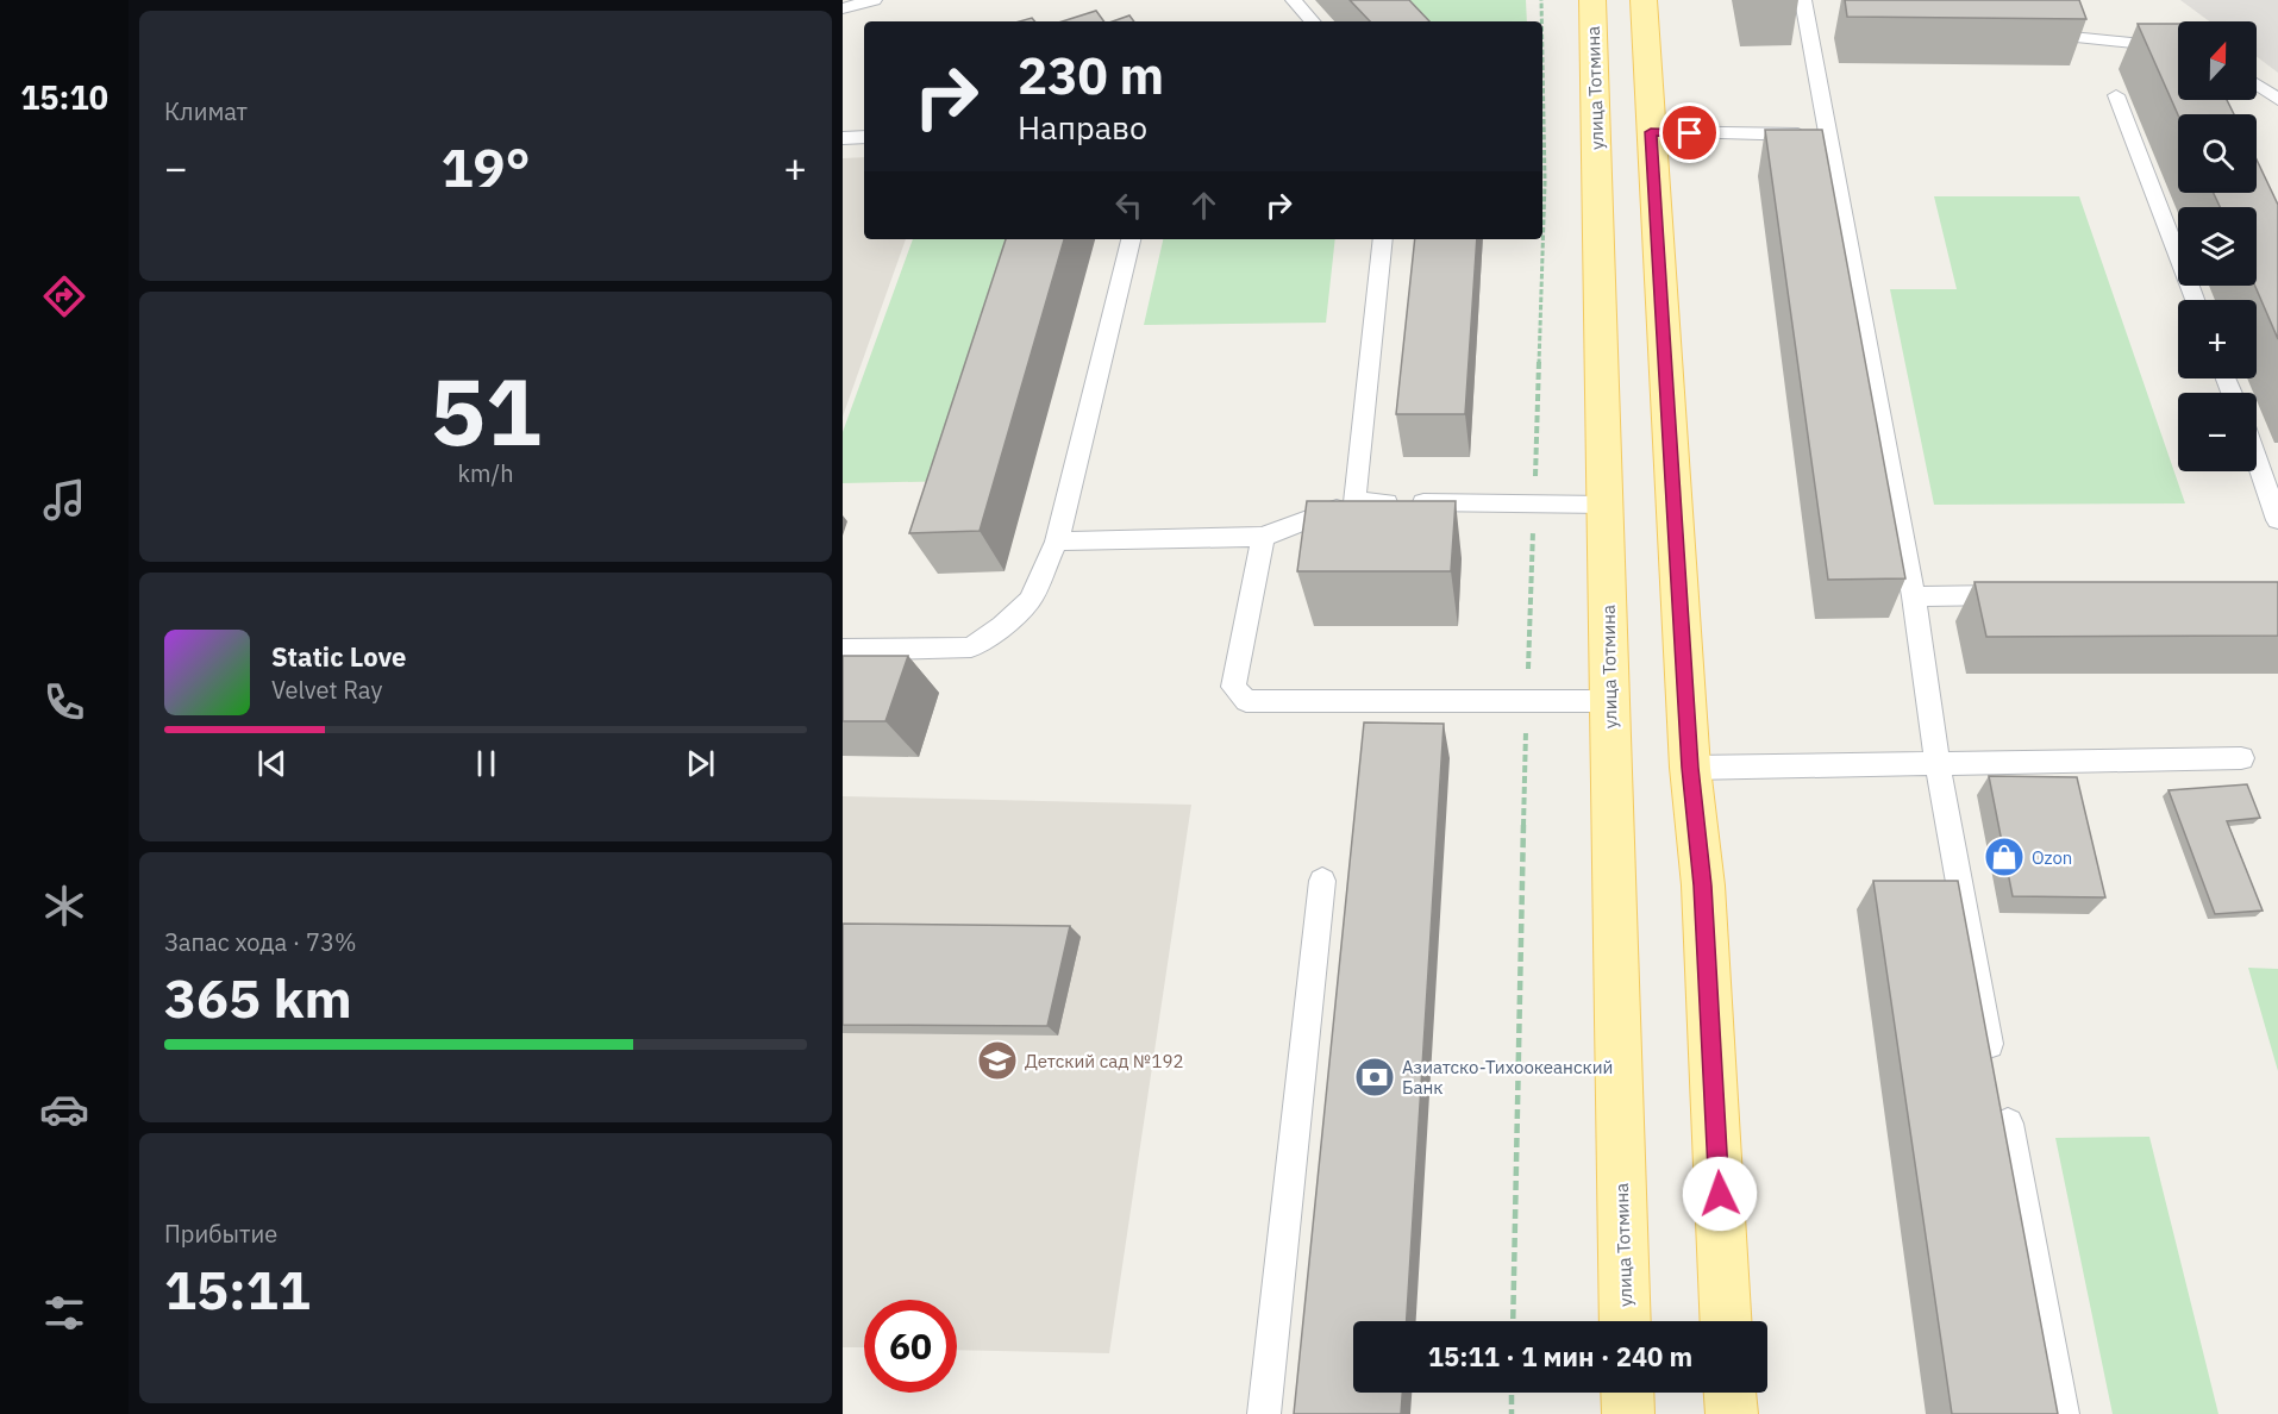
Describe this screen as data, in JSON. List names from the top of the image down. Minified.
{"streets":{"main road":["улица Тотмина"]},"places":{"shop":["Ozon"],"school or university":["Детский сад №192"],"bank":["Азиатско-Тихоокеанский Банк"]},"north":"top","page":{"tabs":"15:10","tile":["Климат",["51","km/h"],["Запас хода · 73%","365 km"],["Прибытие","15:11"]],"map_buttons":["+","−"],"turn":["230 m","Направо"],"heat":["−","19°","+"],"song":["Static Love","Velvet Ray"],"limit":"60","trip":"15:11 · 1 мин · 240 m"}}
